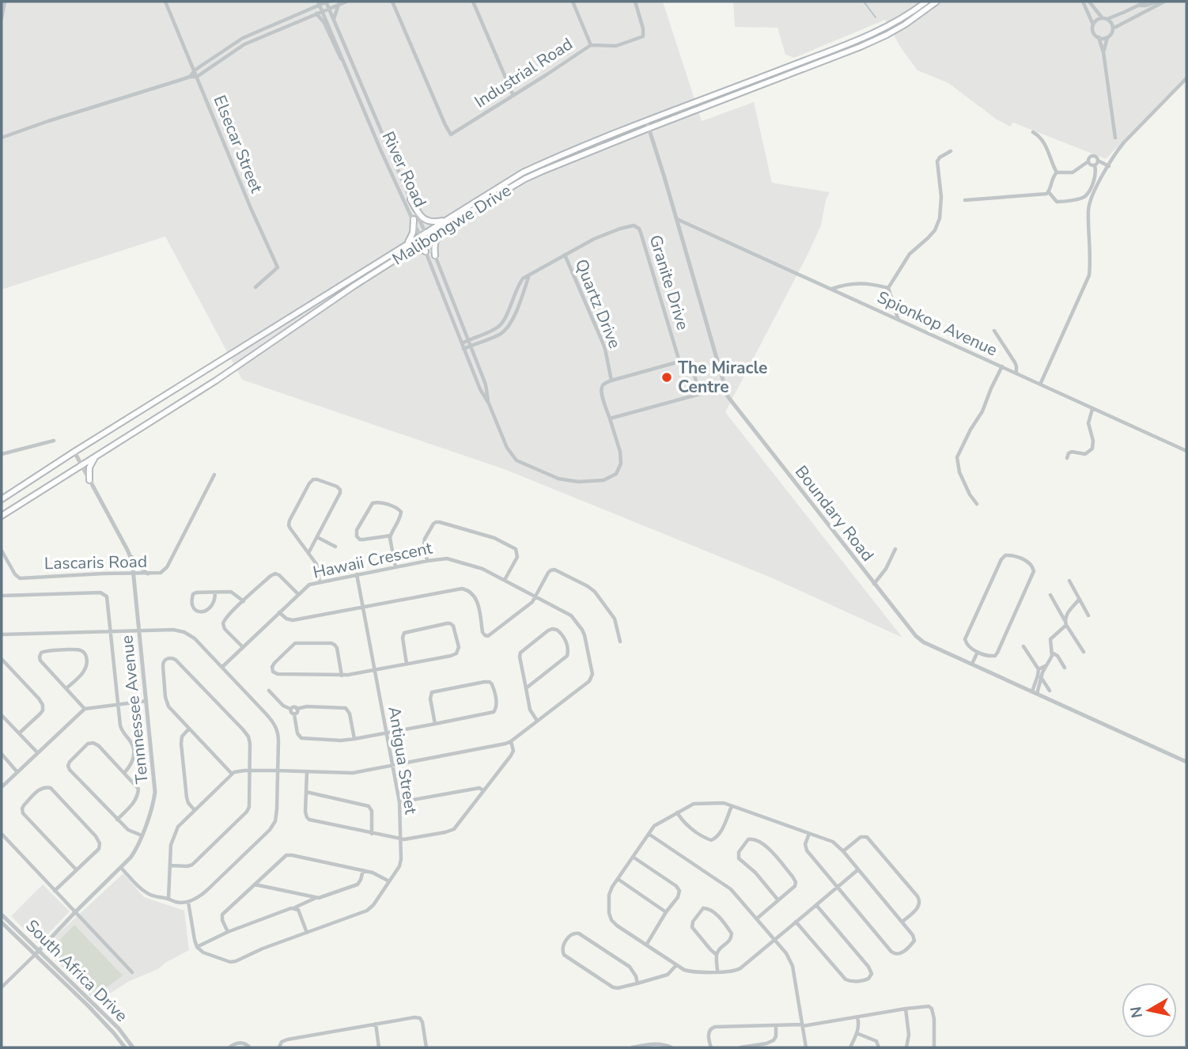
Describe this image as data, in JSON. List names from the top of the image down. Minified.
{"streets":{"main road":["Malibongwe Drive"],"street":["Industrial Road","Elsecar Street","River Road","Granite Drive","Quartz Drive","Spionkop Avenue","Boundary Road","Hawaii Crescent","Lascaris Road","Tennnessee Avenue","Antigua Street","South Africa Drive"]},"crossings":[["River Road","Malibongwe Drive"],["River Road","Granite Drive"],["Malibongwe Drive","Boundary Road"],["Malibongwe Drive","Tennnessee Avenue"],["Granite Drive","Quartz Drive"],["Spionkop Avenue","Boundary Road"],["Hawaii Crescent","Antigua Street"],["Lascaris Road","Tennnessee Avenue"],["Tennnessee Avenue","South Africa Drive"]],"places":["The Miracle Centre"],"north":"left"}
